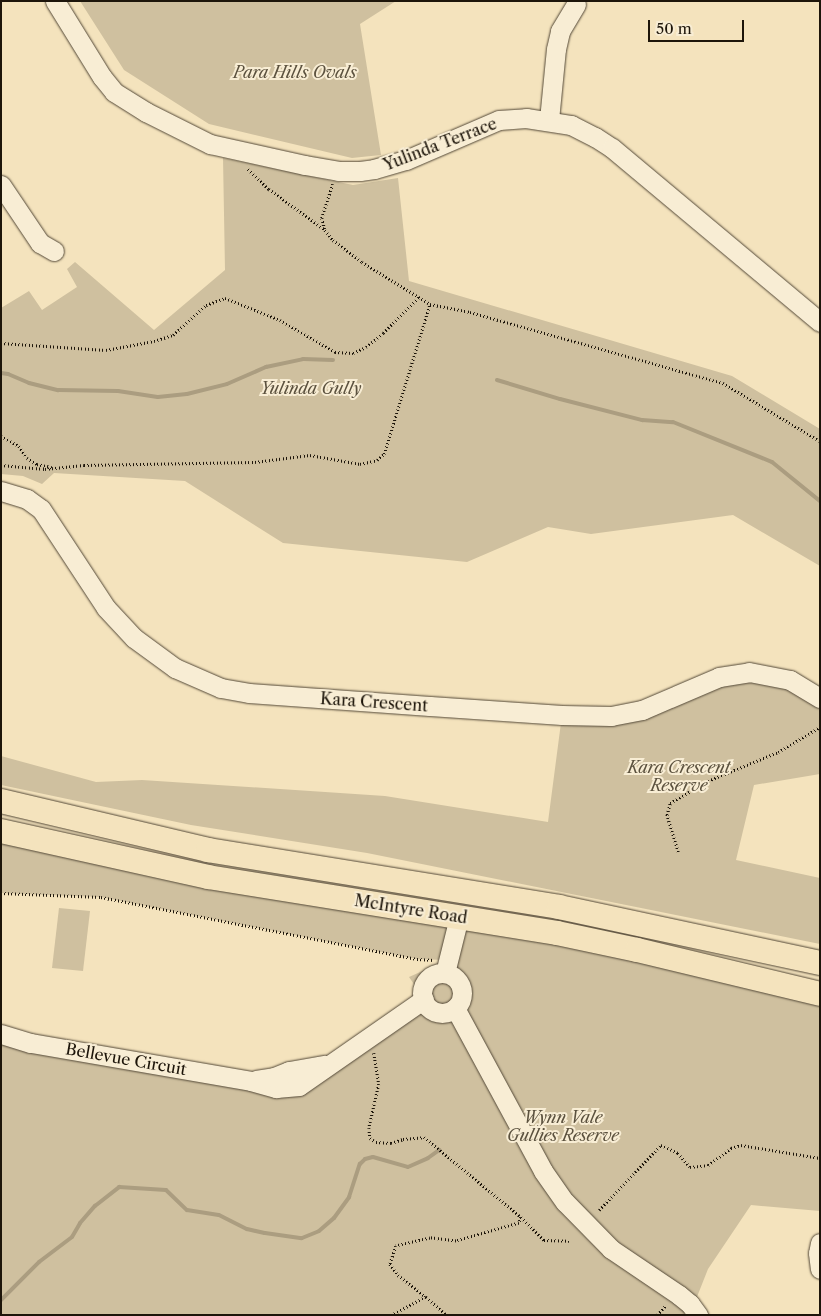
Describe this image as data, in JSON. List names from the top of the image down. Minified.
{"streets":{"main road":["McIntyre Road"],"street":["Yulinda Terrace","Kara Crescent","Bellevue Circuit"]},"parks":["Para Hills Ovals","Yulinda Gully","Kara Crescent Reserve","Wynn Vale Gullies Reserve"],"scale_bar":"50 m"}
